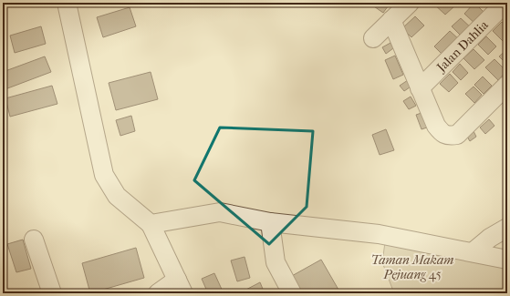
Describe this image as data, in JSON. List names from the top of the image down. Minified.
{"streets":{"street":["Jalan Dahlia"]},"parks":["Taman Makam Pejuang 45"]}
